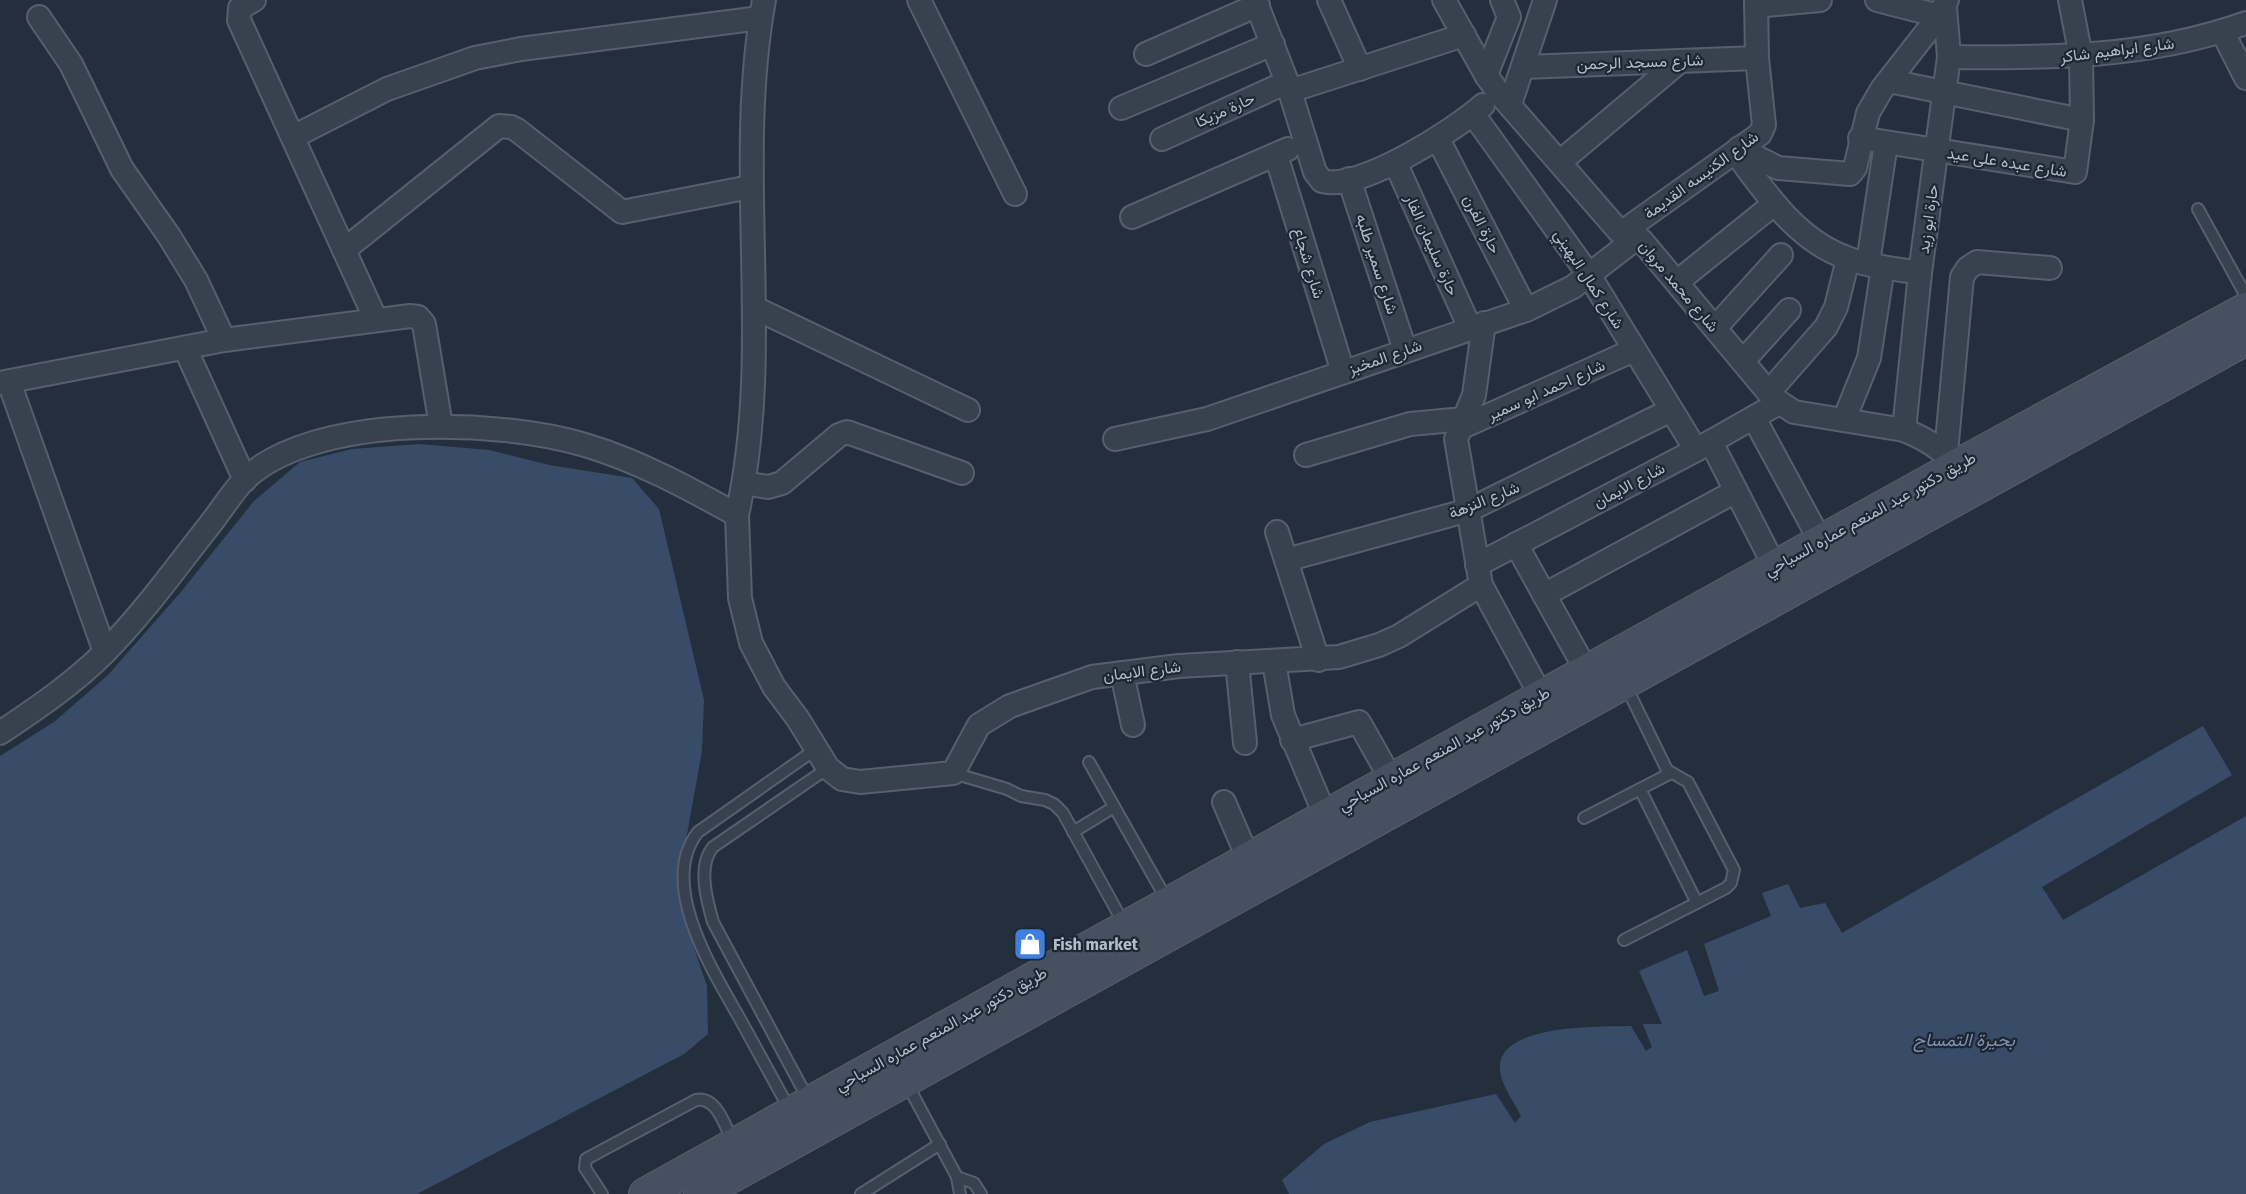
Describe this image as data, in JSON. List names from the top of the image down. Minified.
{"streets":{"main road":["طريق دكتور عبد المنعم عماره السياحي"],"street":["شارع ابراهيم شاكر","شارع مسجد الرحمن","حارة مزيكا","شارع عبده على عيد","شارع الكنيسه القديمة","حارة ابو زيد","حارة الفرن","حارة سليمان الفار","شارع شجاع","شارع سمير طلبه","شارع كمال البهيني","شارع محمد مروان","شارع المخبز","شارع احمد ابو سمير","شارع الايمان","شارع النزهة"]},"crossings":[["شارع ابراهيم شاكر","شارع عبده على عيد"],["شارع ابراهيم شاكر","حارة ابو زيد"],["شارع مسجد الرحمن","شارع الكنيسه القديمة"],["حارة مزيكا","شارع محمد مروان"],["شارع عبده على عيد","حارة ابو زيد"],["شارع الكنيسه القديمة","شارع محمد مروان"],["شارع الكنيسه القديمة","شارع المخبز"],["حارة ابو زيد","شارع محمد مروان"],["حارة الفرن","شارع المخبز"],["حارة سليمان الفار","شارع المخبز"],["شارع شجاع","شارع المخبز"],["شارع سمير طلبه","شارع المخبز"],["شارع كمال البهيني","شارع المخبز"],["شارع كمال البهيني","شارع احمد ابو سمير"],["شارع كمال البهيني","شارع الايمان"],["شارع كمال البهيني","شارع النزهة"],["شارع كمال البهيني","طريق دكتور عبد المنعم عماره السياحي"],["شارع محمد مروان","شارع المخبز"],["شارع محمد مروان","شارع الايمان"],["شارع محمد مروان","طريق دكتور عبد المنعم عماره السياحي"]],"water":["بحيرة التمساح"],"places":{"shop":["Fish market"]}}
